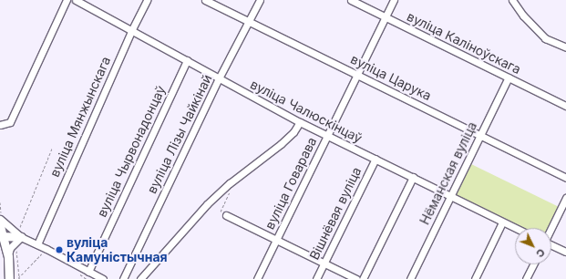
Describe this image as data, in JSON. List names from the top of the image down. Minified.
{"streets":{"street":["вуліца Каліноўскага","вуліца Царука","вуліца Чалюскінцаў","вуліца Мянжынскага","вуліца Лізы Чайкінай","вуліца Чырвонадонцаў","Нёманская вуліца","вуліца Говарава","Вішнёвая вуліца"]},"crossings":[["вуліца Каліноўскага","Нёманская вуліца"],["вуліца Каліноўскага","вуліца Говарава"],["вуліца Царука","вуліца Лізы Чайкінай"],["вуліца Царука","Нёманская вуліца"],["вуліца Царука","вуліца Говарава"],["вуліца Чалюскінцаў","вуліца Мянжынскага"],["вуліца Чалюскінцаў","вуліца Лізы Чайкінай"],["вуліца Чалюскінцаў","вуліца Чырвонадонцаў"],["вуліца Чалюскінцаў","Нёманская вуліца"],["вуліца Чалюскінцаў","вуліца Говарава"],["вуліца Чалюскінцаў","Вішнёвая вуліца"]],"places":["вуліца Камуністычная"],"north":"bottom right"}
